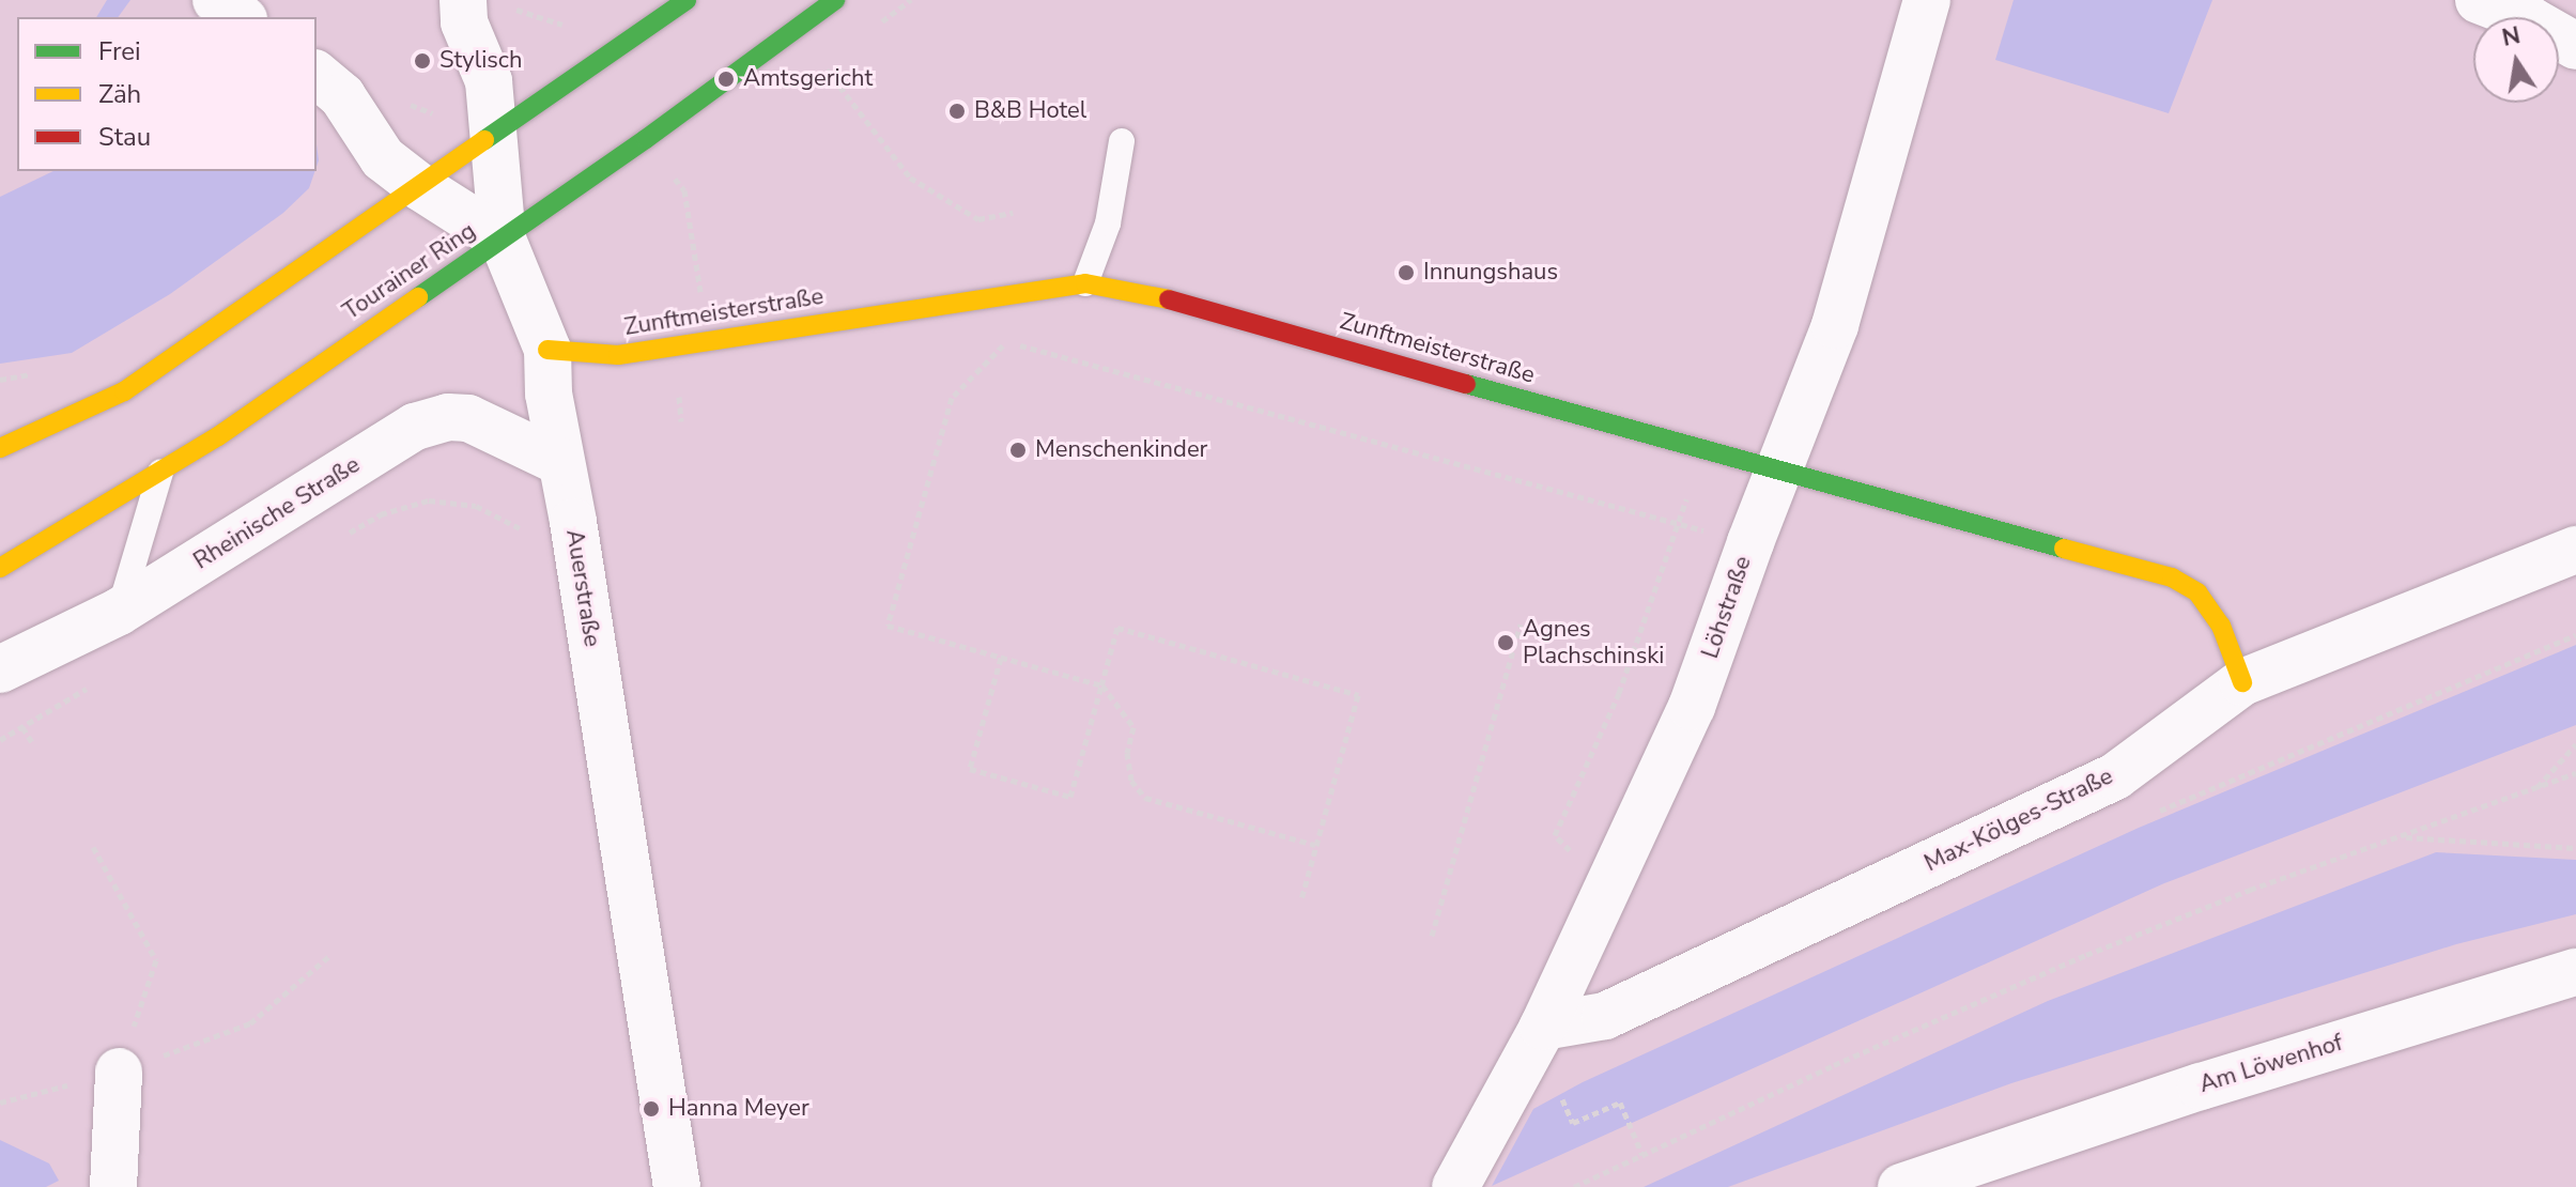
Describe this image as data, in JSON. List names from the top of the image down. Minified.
{"streets":{"main road":["Tourainer Ring","Zunftmeisterstraße"],"street":["Rheinische Straße","Auerstraße","Löhstraße","Max-Kölges-Straße","Am Löwenhof"]},"crossings":[["Tourainer Ring","Auerstraße"],["Zunftmeisterstraße","Auerstraße"],["Zunftmeisterstraße","Löhstraße"],["Zunftmeisterstraße","Max-Kölges-Straße"],["Rheinische Straße","Auerstraße"],["Löhstraße","Max-Kölges-Straße"]],"places":["Stylisch","Amtsgericht","B&B Hotel","Innungshaus","Menschenkinder","Agnes Plachschinski","Hanna Meyer"],"legend":["Frei","Zäh","Stau"],"north":"top"}
